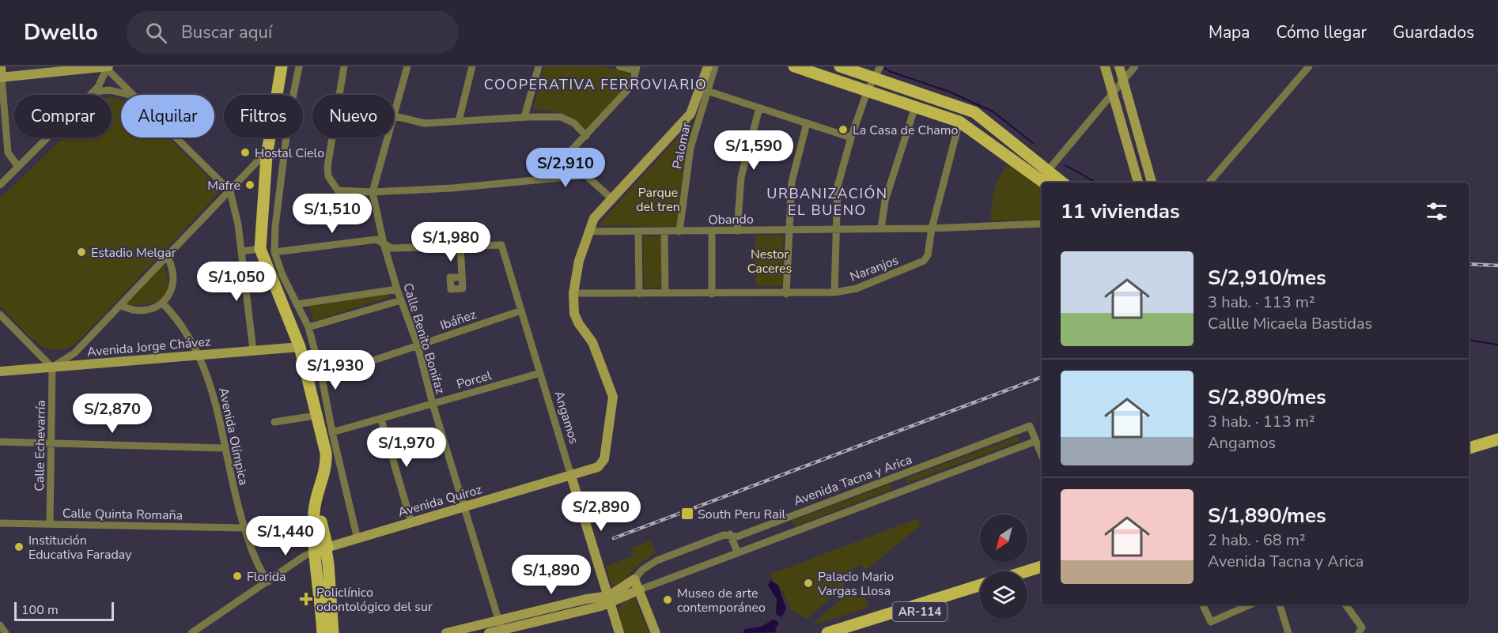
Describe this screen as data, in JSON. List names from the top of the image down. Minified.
{"streets":{"main road":["AR-114"],"street":["Palomar","Obando","Naranjos","Ibáñez","Calle Benito Bonifaz","Avenida Jorge Chávez","Porcel","Angamos","Avenida Olímpica","Calle Echevarría","Avenida Tacna y Arica","Avenida Quiroz","Calle Quinta Romaña"]},"crossings":[["Palomar","Obando"],["Obando","Naranjos"],["Obando","Avenida Quiroz"],["Naranjos","Avenida Quiroz"],["Ibáñez","Calle Benito Bonifaz"],["Ibáñez","Angamos"],["Calle Benito Bonifaz","Porcel"],["Calle Benito Bonifaz","Avenida Tacna y Arica"],["Calle Benito Bonifaz","Avenida Quiroz"],["Avenida Jorge Chávez","Avenida Olímpica"],["Avenida Jorge Chávez","Calle Echevarría"],["Porcel","Angamos"],["Angamos","Avenida Tacna y Arica"],["Angamos","Avenida Quiroz"],["Avenida Olímpica","Calle Quinta Romaña"],["Calle Echevarría","Calle Quinta Romaña"]],"districts":["COOPERATIVA FERROVIARIO","URBANIZACIÓN EL BUENO"],"parks":["Parque del tren","Nestor Caceres"],"places":{"other":["La Casa de Chamo","Hostal Cielo","Mafre","Estadio Melgar","Institución Educativa Faraday","Florida","Palacio Mario Vargas Llosa","Museo de arte contemporáneo"],"transit":["South Peru Rail"],"health":["Policlínico odontológico del sur"]},"scale_bar":"100 m","north":"bottom left","page":{"header":"Dwello","search":"Buscar aquí","nav":["Mapa","Cómo llegar","Guardados"],"chip":["Comprar","Alquilar","Filtros","Nuevo"],"price":["S/1,590","S/2,910","S/1,510","S/1,980","S/1,050","S/1,930","S/2,870","S/1,970","S/2,890","S/1,440","S/1,890"],"heading":"11 viviendas","list":[{"name":"S/2,910/mes","note":"3 hab. · 113 m² · Callle Micaela Bastidas"},{"name":"S/2,890/mes","note":"3 hab. · 113 m² · Angamos"},{"name":"S/1,890/mes","note":"2 hab. · 68 m² · Avenida Tacna y Arica"}],"scale":"100 m"}}
